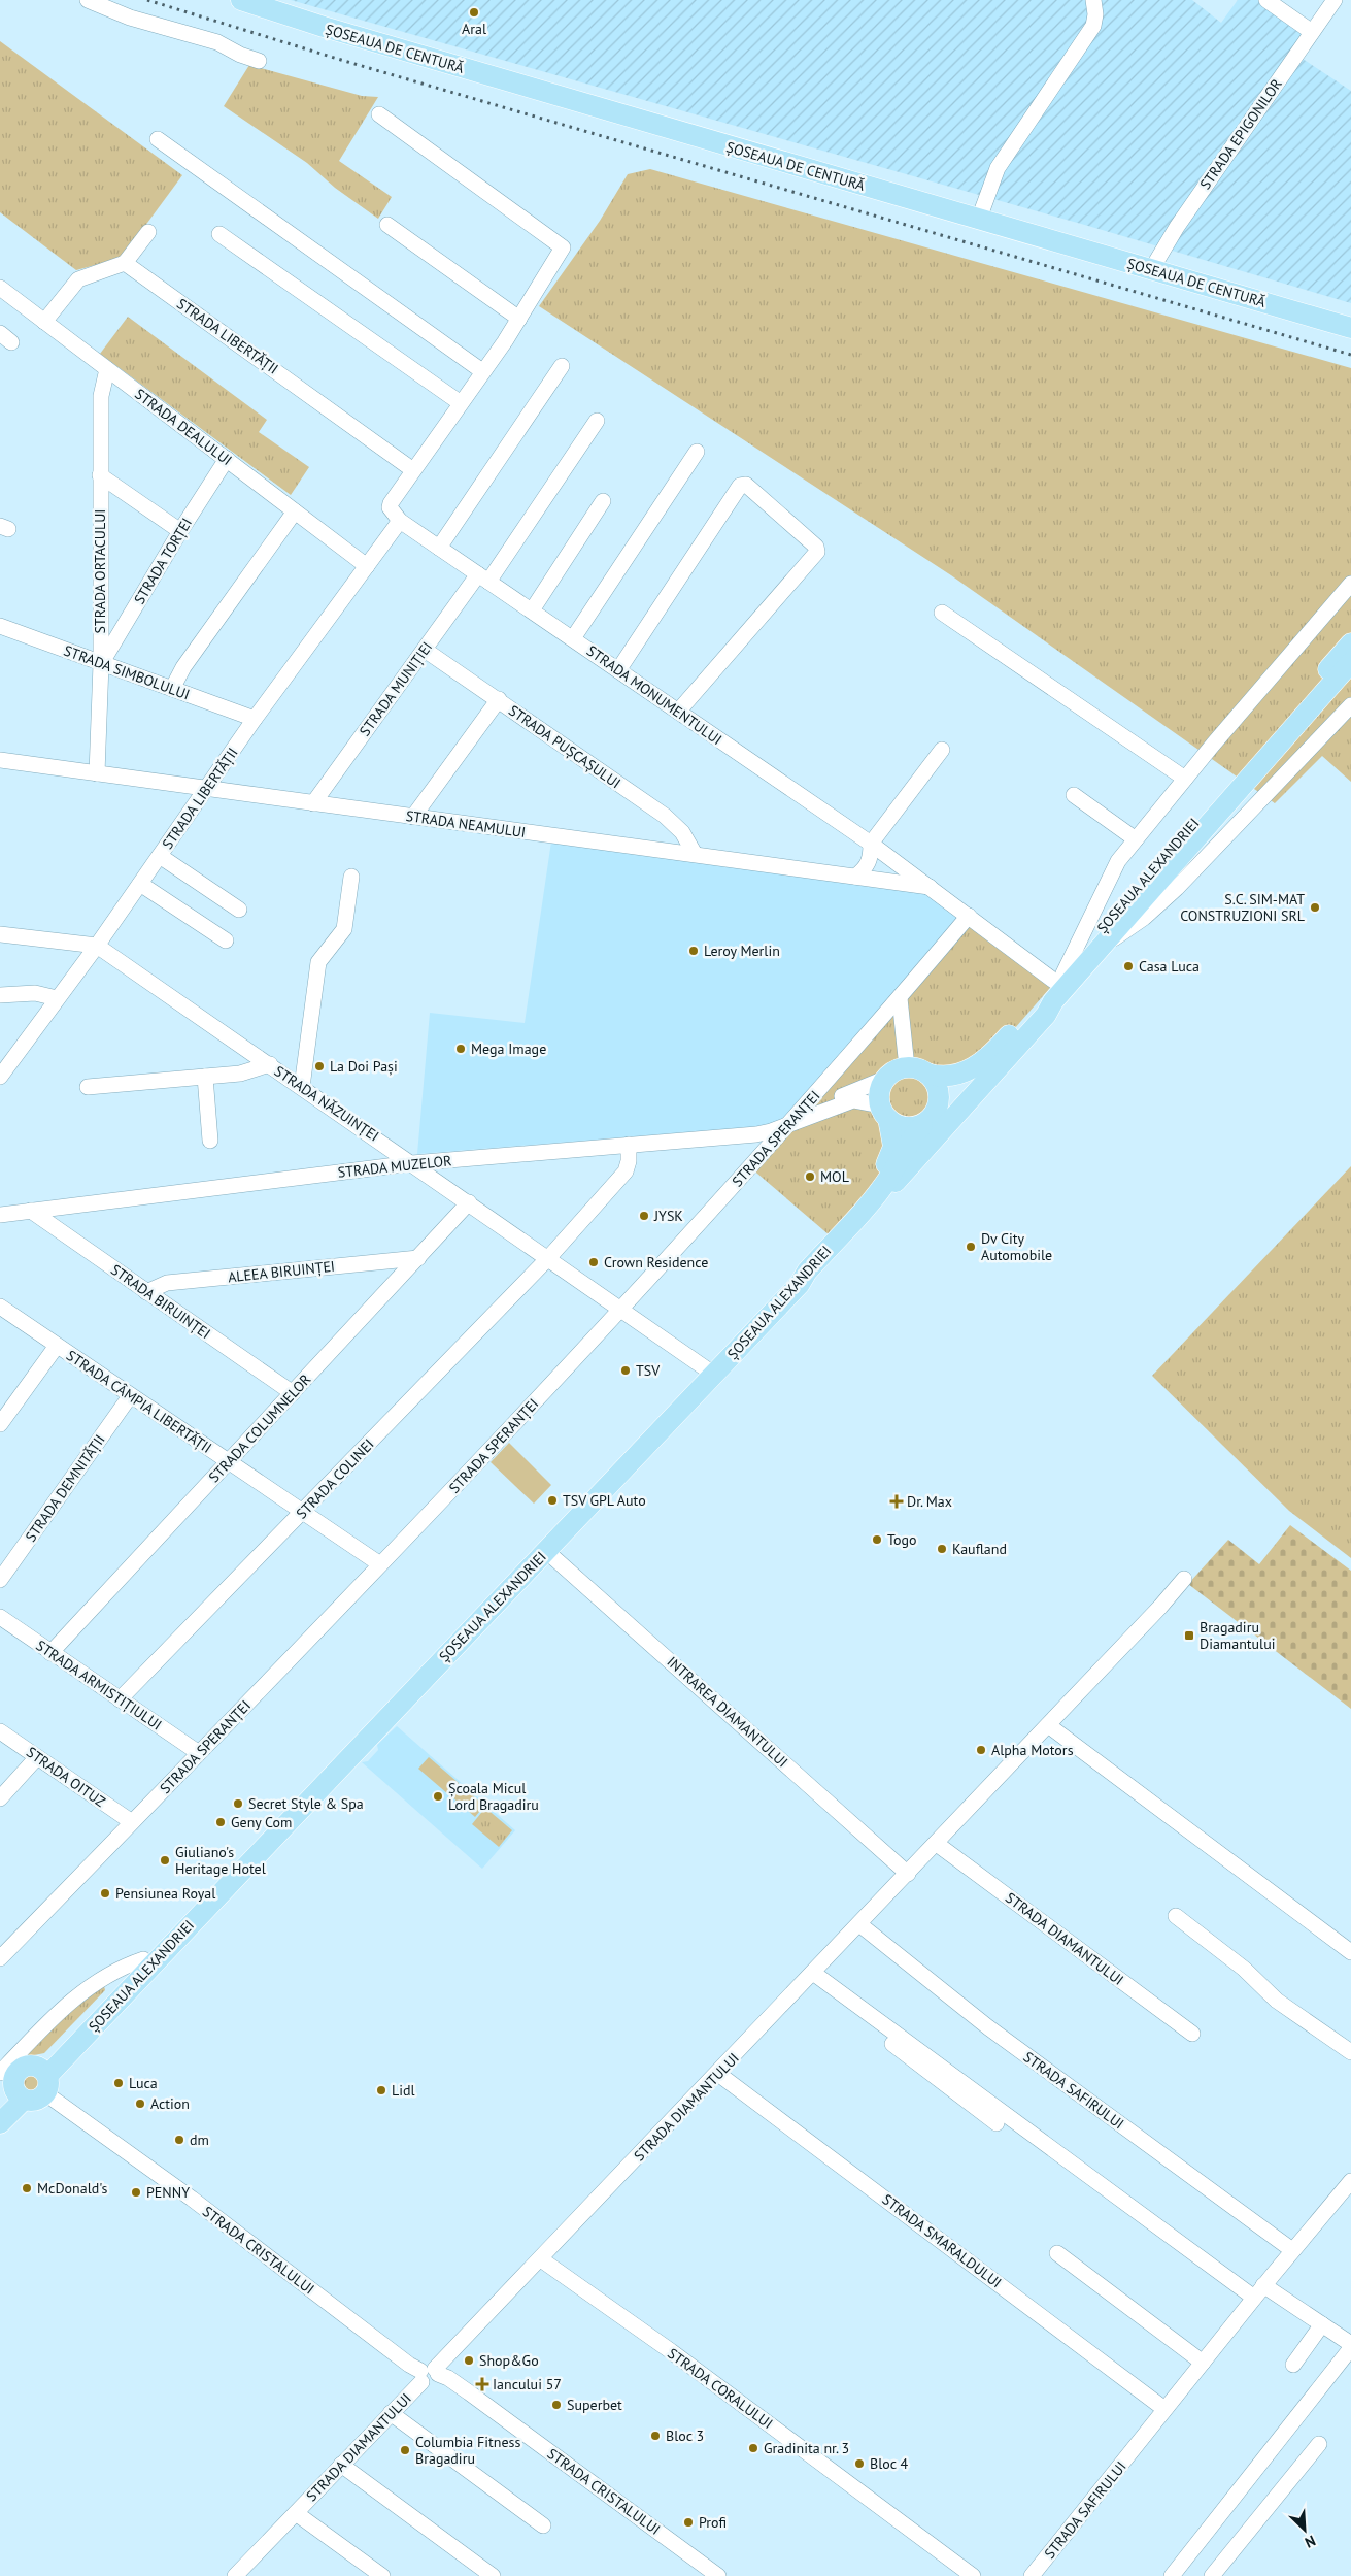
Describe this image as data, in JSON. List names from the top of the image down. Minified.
{"streets":{"main road":["ȘOSEAUA DE CENTURĂ","ȘOSEAUA ALEXANDRIEI"],"street":["STRADA EPIGONILOR","STRADA LIBERTĂȚII","STRADA DEALULUI","STRADA TORȚEI","STRADA ORTACULUI","STRADA SIMBOLULUI","STRADA MUNIȚIEI","STRADA MONUMENTULUI","STRADA PUȘCAȘULUI","STRADA NEAMULUI","STRADA NĂZUINȚEI","STRADA SPERANȚEI","STRADA MUZELOR","ALEEA BIRUINȚEI","STRADA BIRUINȚEI","STRADA CÂMPIA LIBERTĂȚII","STRADA COLUMNELOR","STRADA COLINEI","STRADA DEMNITĂȚII","STRADA ARMISTIȚIULUI","INTRAREA DIAMANTULUI","STRADA OITUZ","STRADA DIAMANTULUI","STRADA SAFIRULUI","STRADA SMARALDULUI","STRADA CRISTALULUI","STRADA CORALULUI"]},"crossings":[["ȘOSEAUA DE CENTURĂ","STRADA EPIGONILOR"],["STRADA LIBERTĂȚII","STRADA DEALULUI"],["STRADA LIBERTĂȚII","STRADA SIMBOLULUI"],["STRADA LIBERTĂȚII","STRADA MONUMENTULUI"],["STRADA LIBERTĂȚII","STRADA NEAMULUI"],["STRADA LIBERTĂȚII","STRADA NĂZUINȚEI"],["STRADA DEALULUI","STRADA TORȚEI"],["STRADA DEALULUI","STRADA ORTACULUI"],["STRADA TORȚEI","STRADA ORTACULUI"],["STRADA TORȚEI","STRADA SIMBOLULUI"],["STRADA ORTACULUI","STRADA SIMBOLULUI"],["STRADA ORTACULUI","STRADA NEAMULUI"],["STRADA MUNIȚIEI","STRADA MONUMENTULUI"],["STRADA MUNIȚIEI","STRADA PUȘCAȘULUI"],["STRADA MUNIȚIEI","STRADA NEAMULUI"],["STRADA MONUMENTULUI","STRADA NEAMULUI"],["STRADA MONUMENTULUI","ȘOSEAUA ALEXANDRIEI"],["STRADA MONUMENTULUI","STRADA SPERANȚEI"],["STRADA PUȘCAȘULUI","STRADA NEAMULUI"],["ȘOSEAUA ALEXANDRIEI","STRADA NĂZUINȚEI"],["ȘOSEAUA ALEXANDRIEI","INTRAREA DIAMANTULUI"],["ȘOSEAUA ALEXANDRIEI","STRADA CRISTALULUI"],["STRADA NĂZUINȚEI","STRADA SPERANȚEI"],["STRADA NĂZUINȚEI","STRADA MUZELOR"],["STRADA NĂZUINȚEI","STRADA COLUMNELOR"],["STRADA NĂZUINȚEI","STRADA COLINEI"],["STRADA SPERANȚEI","STRADA MUZELOR"],["STRADA SPERANȚEI","STRADA CÂMPIA LIBERTĂȚII"],["STRADA SPERANȚEI","STRADA ARMISTIȚIULUI"],["STRADA SPERANȚEI","STRADA OITUZ"],["STRADA MUZELOR","STRADA BIRUINȚEI"],["STRADA MUZELOR","STRADA COLINEI"],["ALEEA BIRUINȚEI","STRADA BIRUINȚEI"],["ALEEA BIRUINȚEI","STRADA COLUMNELOR"],["STRADA BIRUINȚEI","STRADA COLUMNELOR"],["STRADA CÂMPIA LIBERTĂȚII","STRADA COLUMNELOR"],["STRADA CÂMPIA LIBERTĂȚII","STRADA COLINEI"],["STRADA CÂMPIA LIBERTĂȚII","STRADA DEMNITĂȚII"],["STRADA COLUMNELOR","STRADA ARMISTIȚIULUI"],["STRADA COLINEI","STRADA ARMISTIȚIULUI"],["INTRAREA DIAMANTULUI","STRADA DIAMANTULUI"],["STRADA DIAMANTULUI","STRADA SAFIRULUI"],["STRADA DIAMANTULUI","STRADA SMARALDULUI"],["STRADA DIAMANTULUI","STRADA CRISTALULUI"],["STRADA DIAMANTULUI","STRADA CORALULUI"],["STRADA SAFIRULUI","STRADA SMARALDULUI"]],"places":{"other":["Aral","S.C. SIM-MAT CONSTRUZIONI SRL","Leroy Merlin","Casa Luca","Mega Image","La Doi Pași","MOL","JYSK","Dv City Automobile","Crown Residence","TSV","TSV GPL Auto","Togo","Kaufland","Alpha Motors","Școala Micul Lord Bragadiru","Secret Style & Spa","Geny Com","Giuliano's Heritage Hotel","Pensiunea Royal","Luca","Lidl","Action","dm","McDonald's","PENNY","Shop&Go","Superbet","Bloc 3","Gradinita nr. 3","Columbia Fitness Bragadiru","Bloc 4","Profi"],"health":["Dr. Max","Iancului 57"],"transit":["Bragadiru Diamantului"]},"north":"bottom right"}
